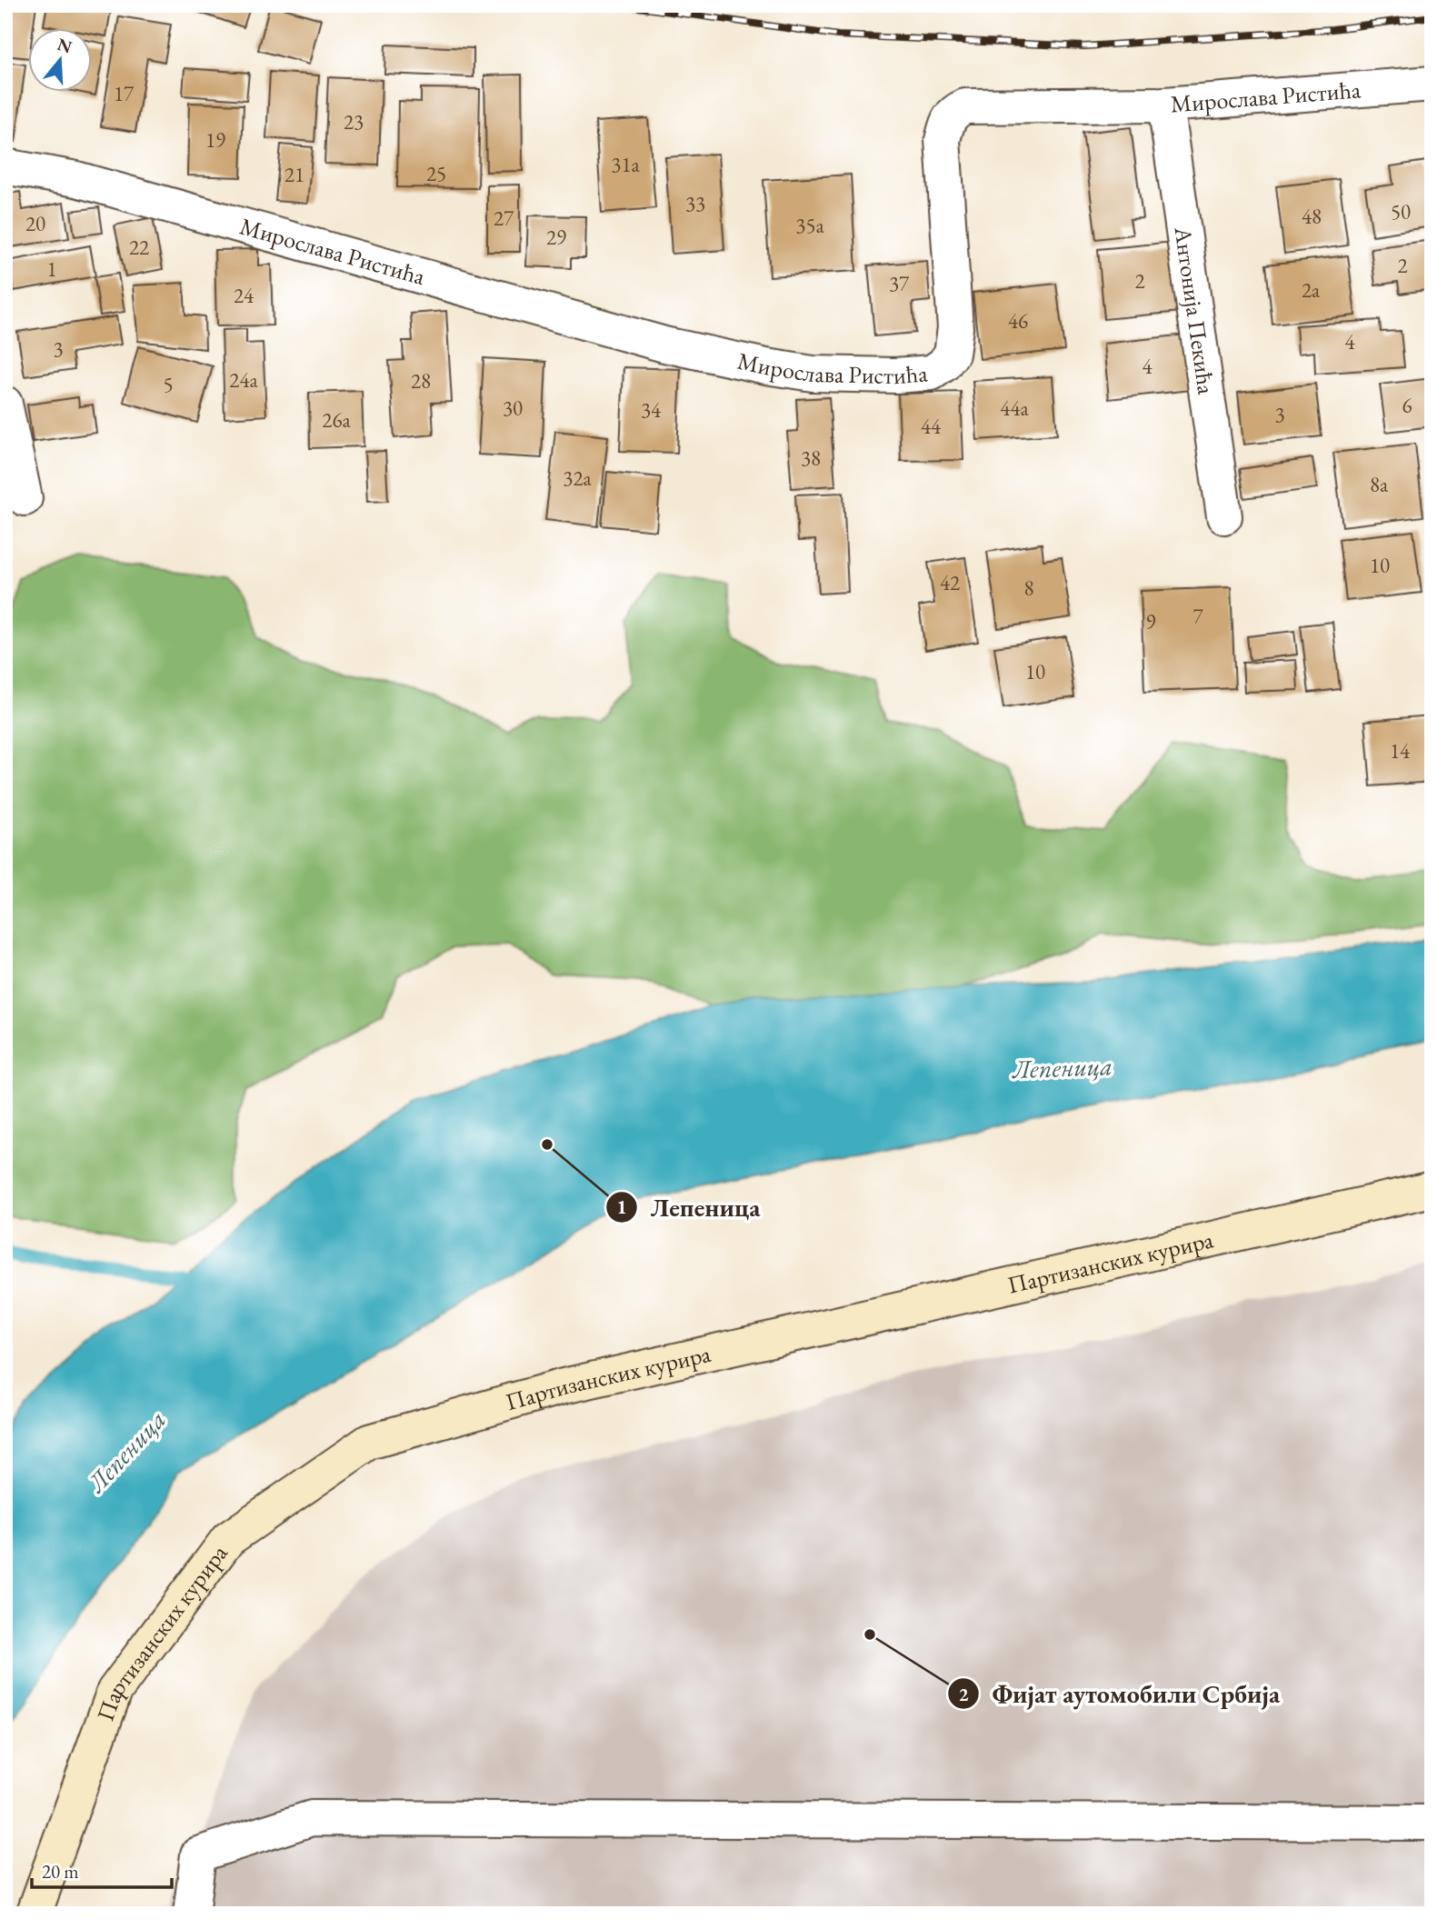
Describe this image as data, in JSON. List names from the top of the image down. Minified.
{"streets":{"street":["Мирослава Ристића","Антонија Пекића","Партизанских курира"]},"crossings":[["Мирослава Ристића","Антонија Пекића"]],"water":["Лепеница"],"places":["Лепеница","Фијат аутомобили Србија"],"house_numbers":["17","23","19","31a","25","21","33","50","48","27","20","35a","29","22","2","1","2","37","2a","24","46","4","3","4","24a","28","5","6","30","44a","34","3","26a","44","38","32a","8a","10","42","8","7","9","10","14"],"scale_bar":"20 m","north":"top"}
